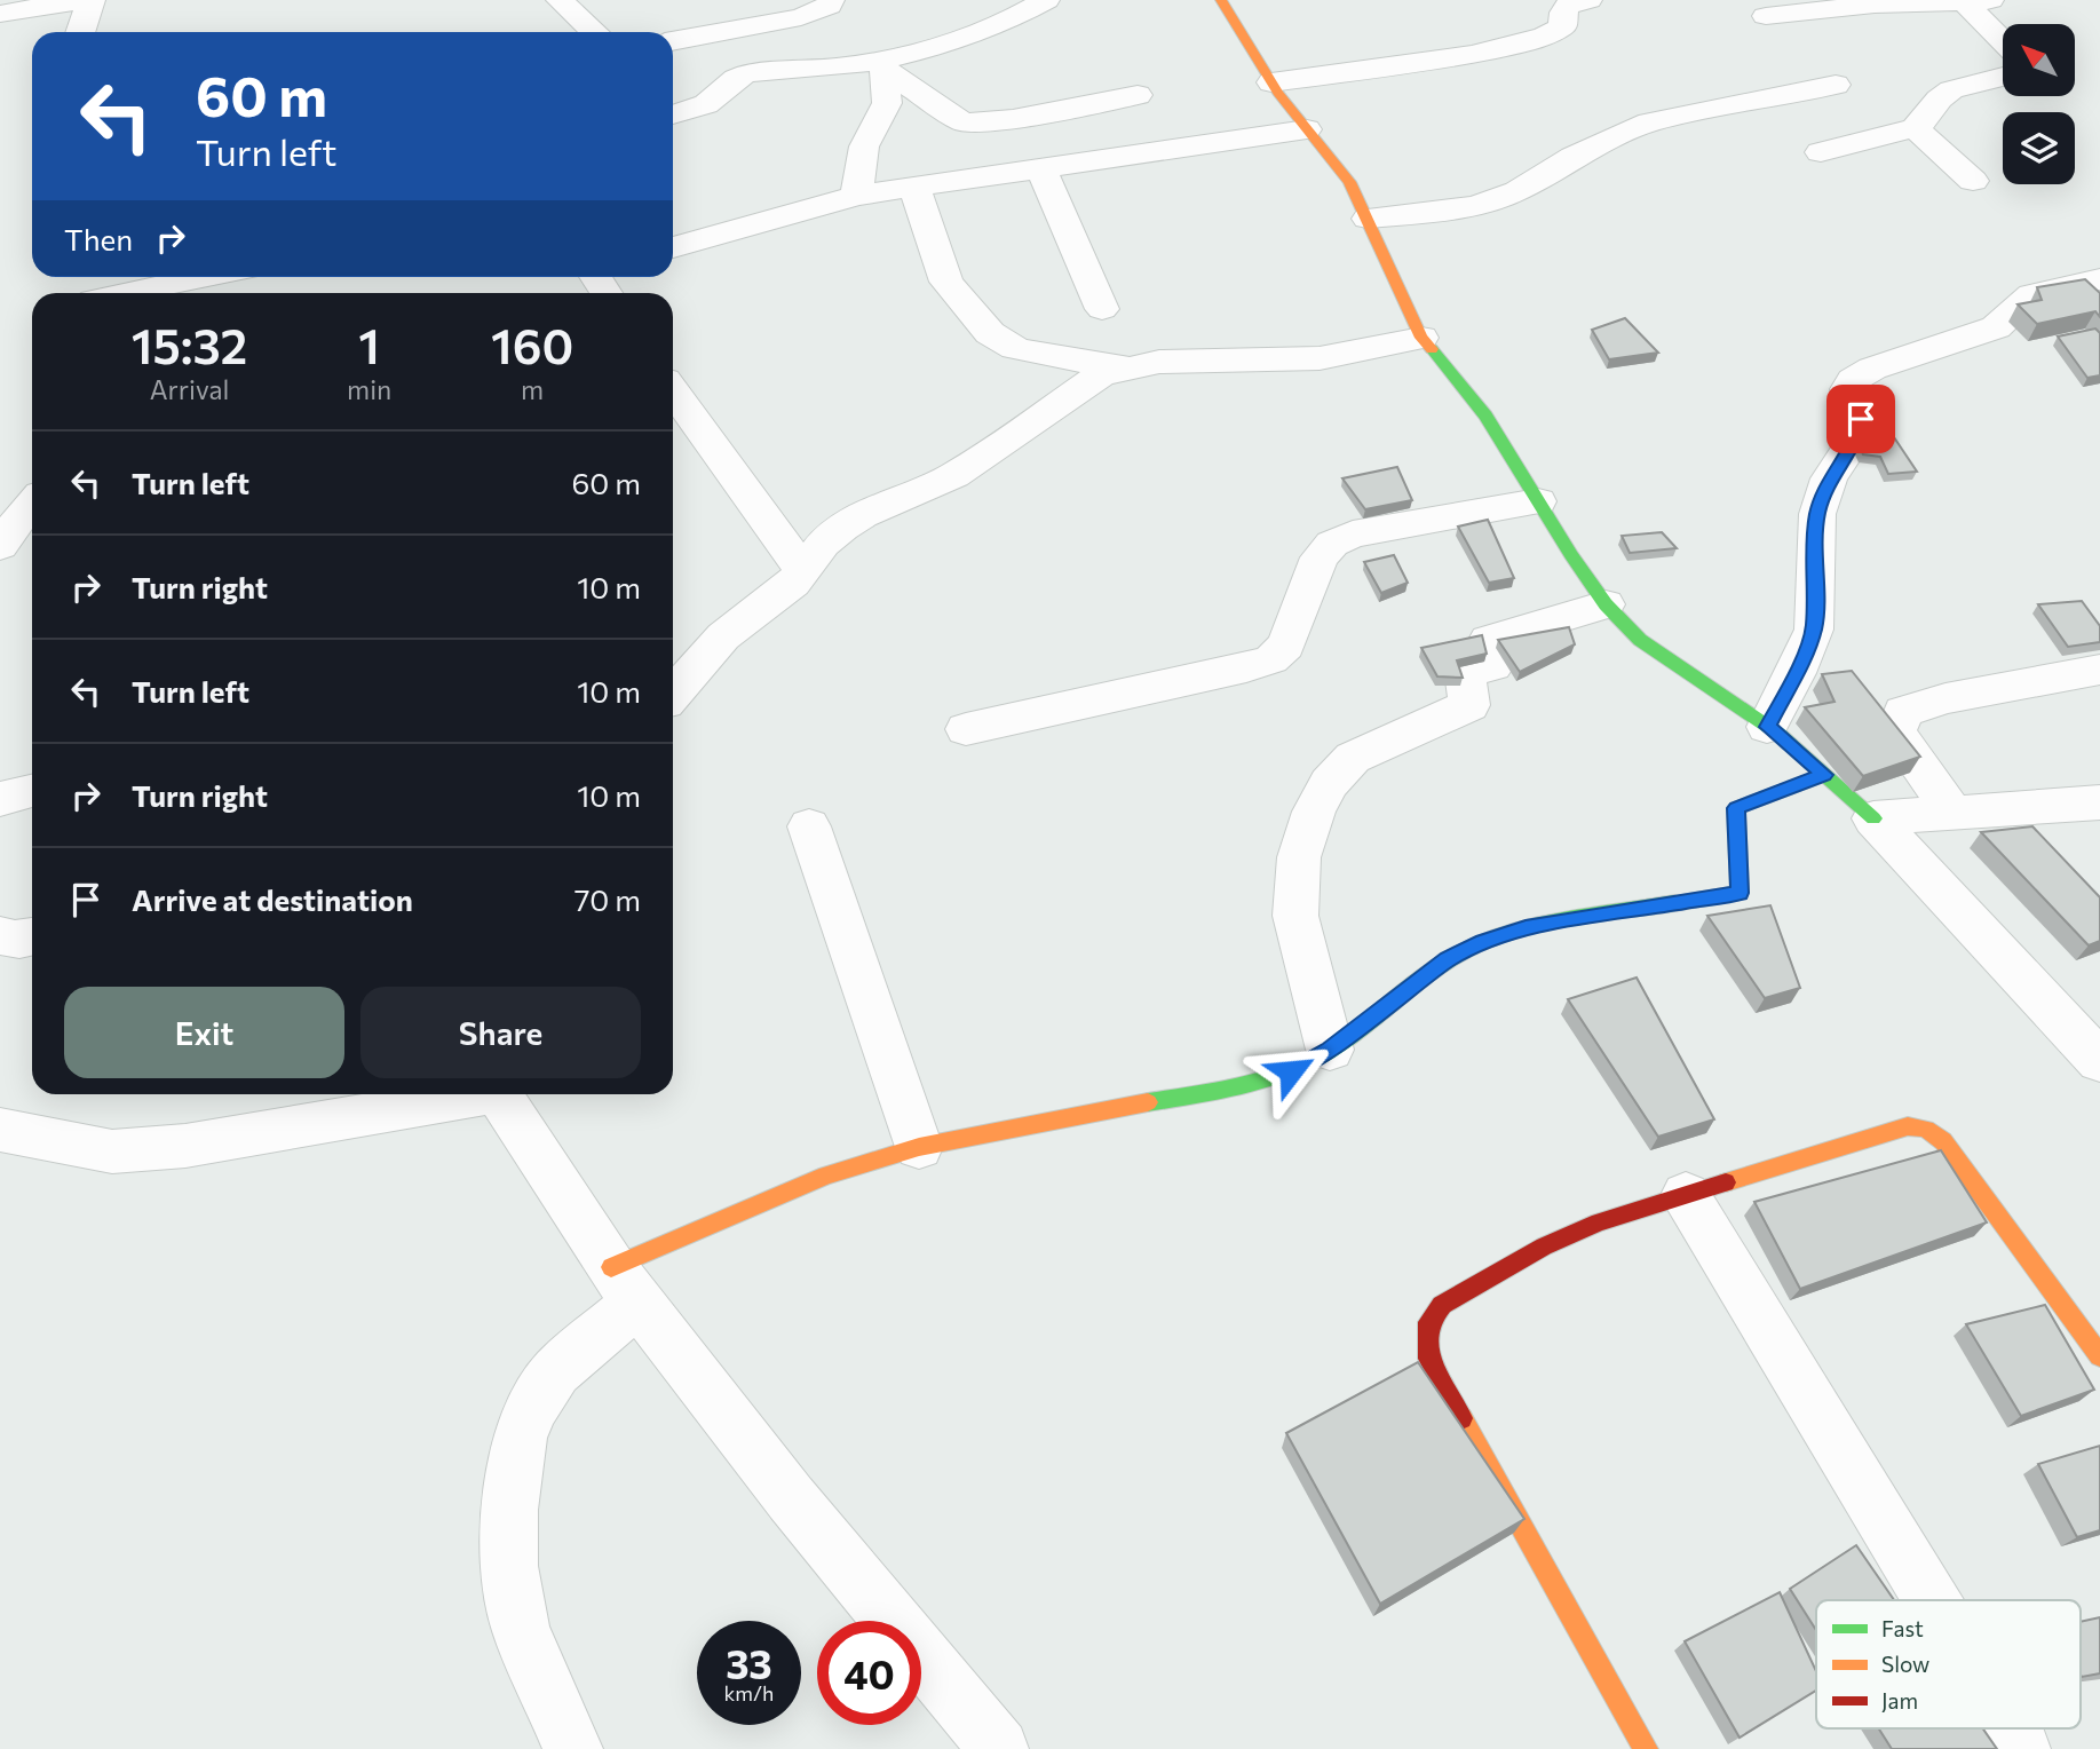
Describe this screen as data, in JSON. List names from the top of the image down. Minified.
{"legend":["Fast","Slow","Jam"],"north":"top left","page":{"turn":["60 m","Turn left"],"then":"Then","eta":["15:32","Arrival","1","min","160","m"],"list":[{"name":"Turn left","value":"60 m"},{"name":"Turn right","value":"10 m"},{"name":"Turn left","value":"10 m"},{"name":"Turn right","value":"10 m"},{"name":"Arrive at destination","value":"70 m"}],"buttons":["Exit","Share"],"speed":"33 km/h","limit":"40"}}
